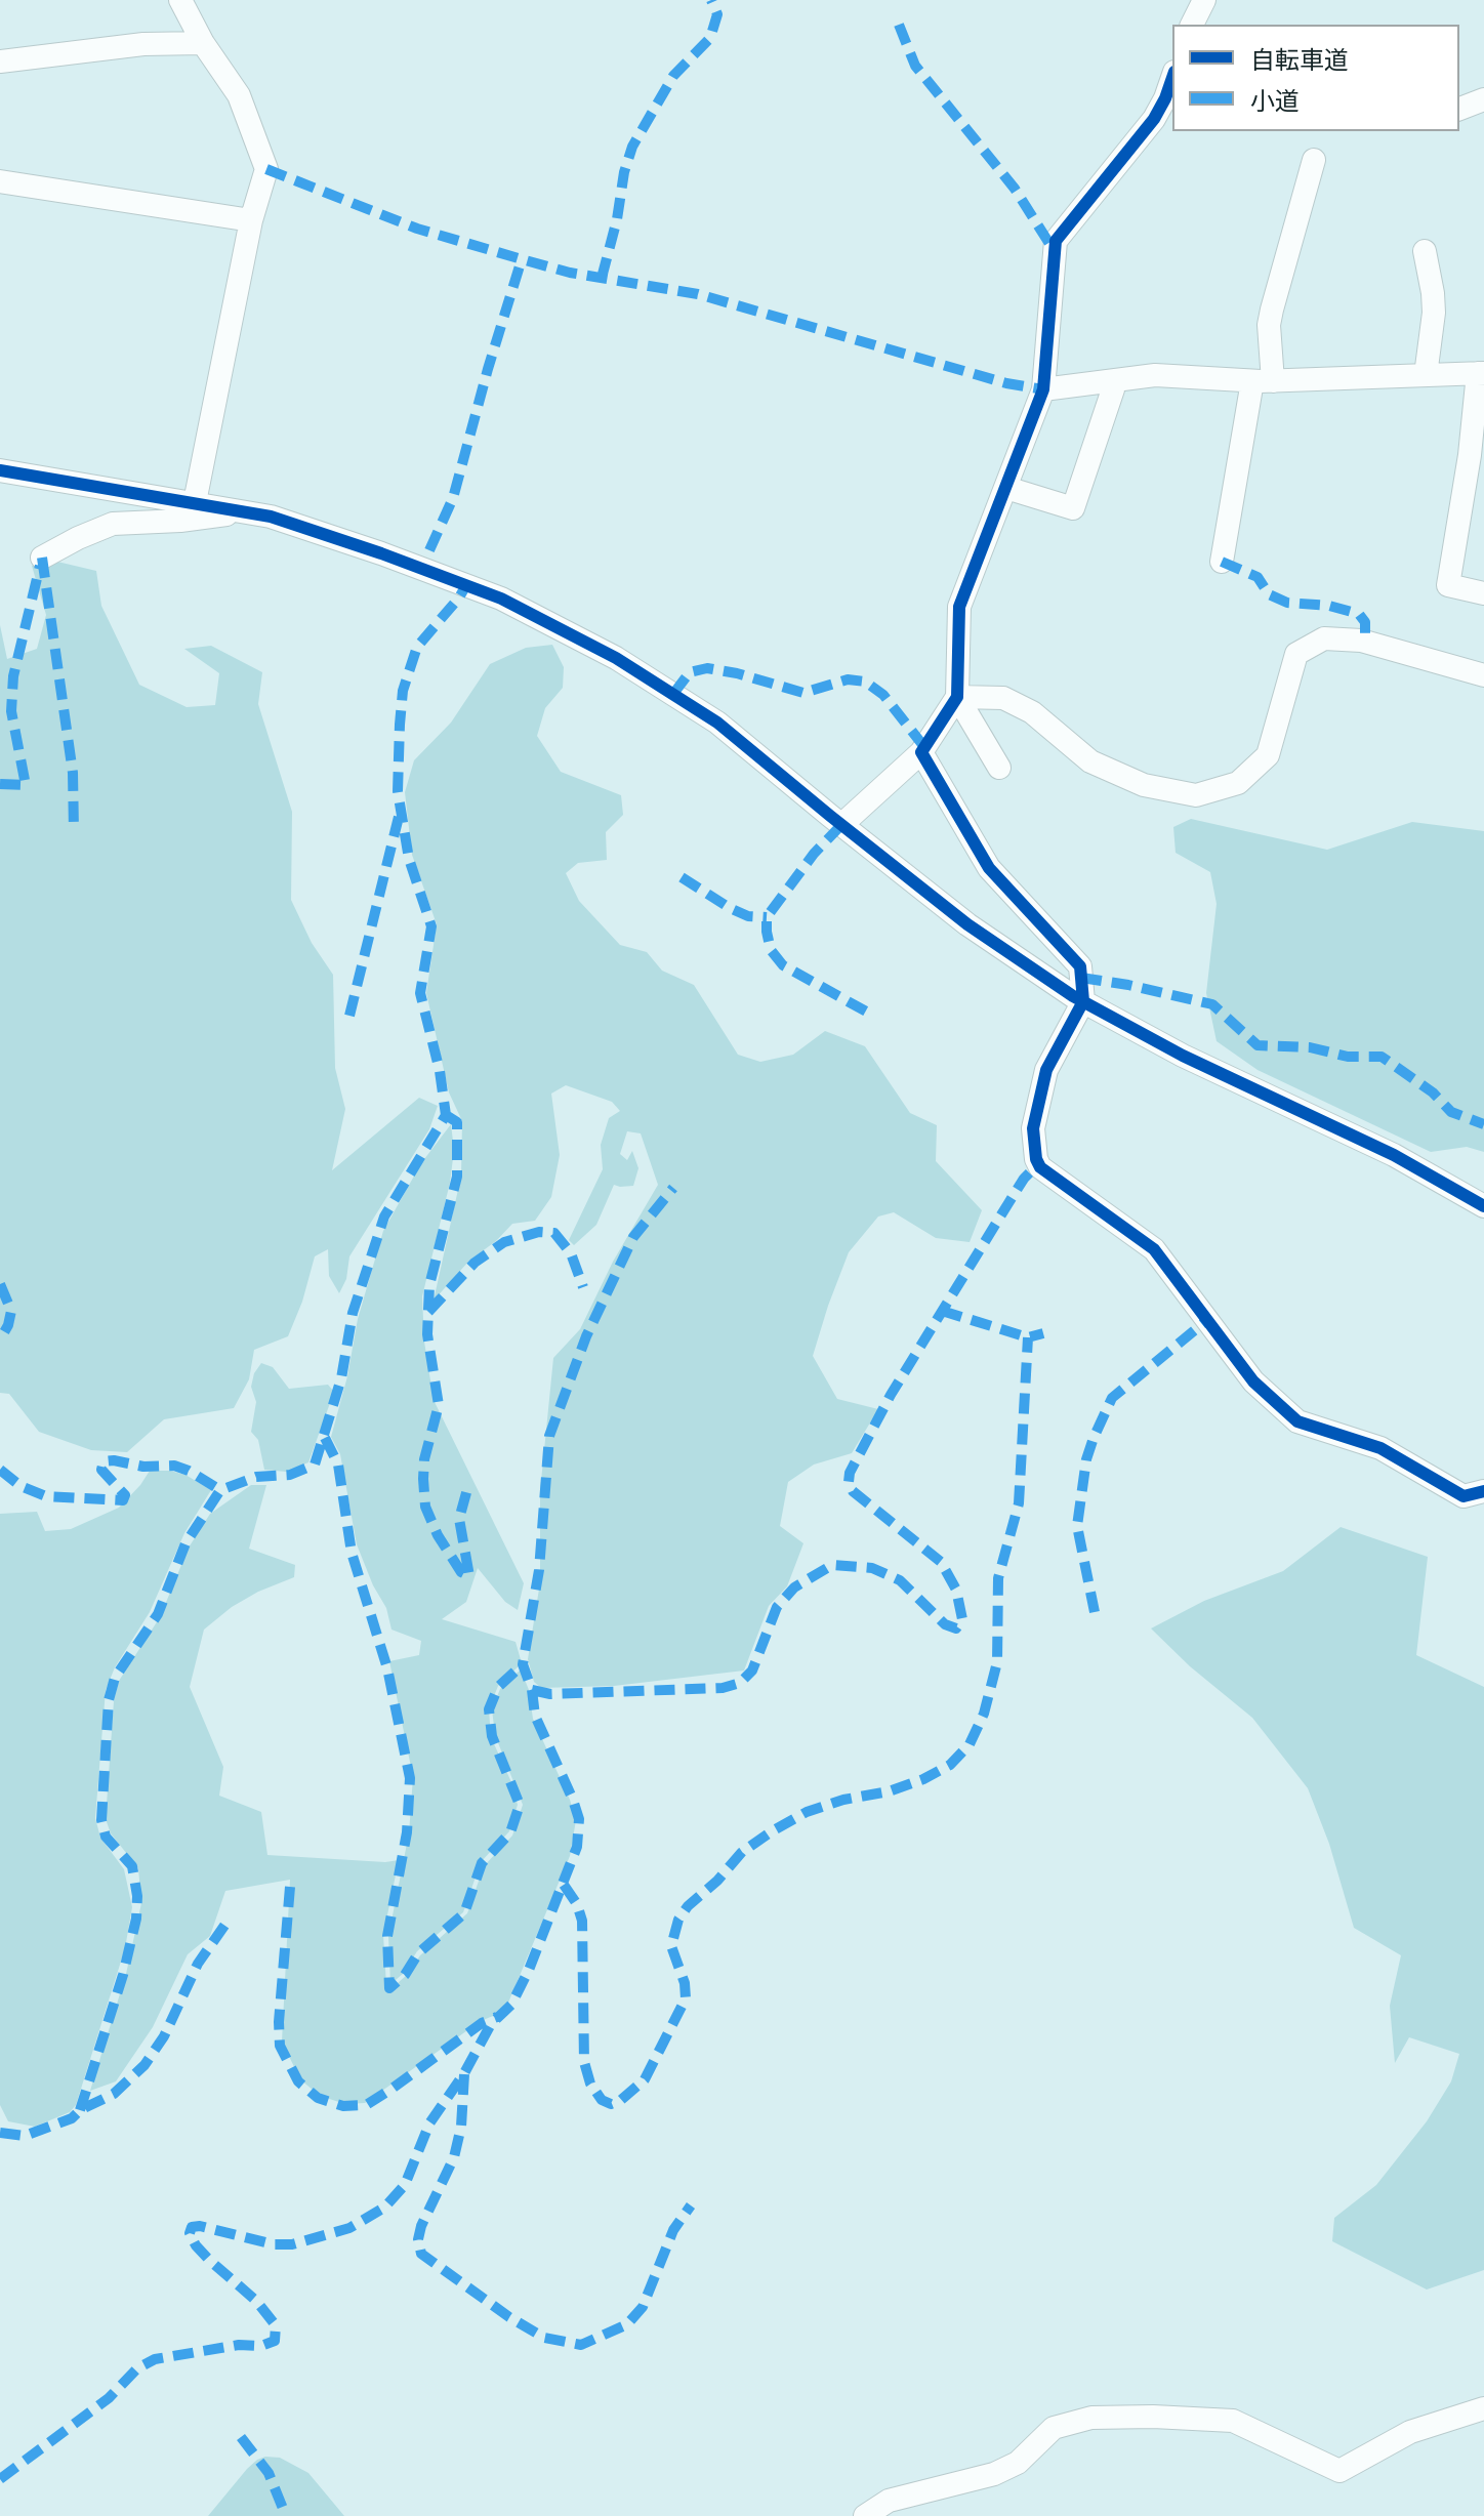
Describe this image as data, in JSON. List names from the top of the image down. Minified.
{"legend":["自転車道","小道"]}
